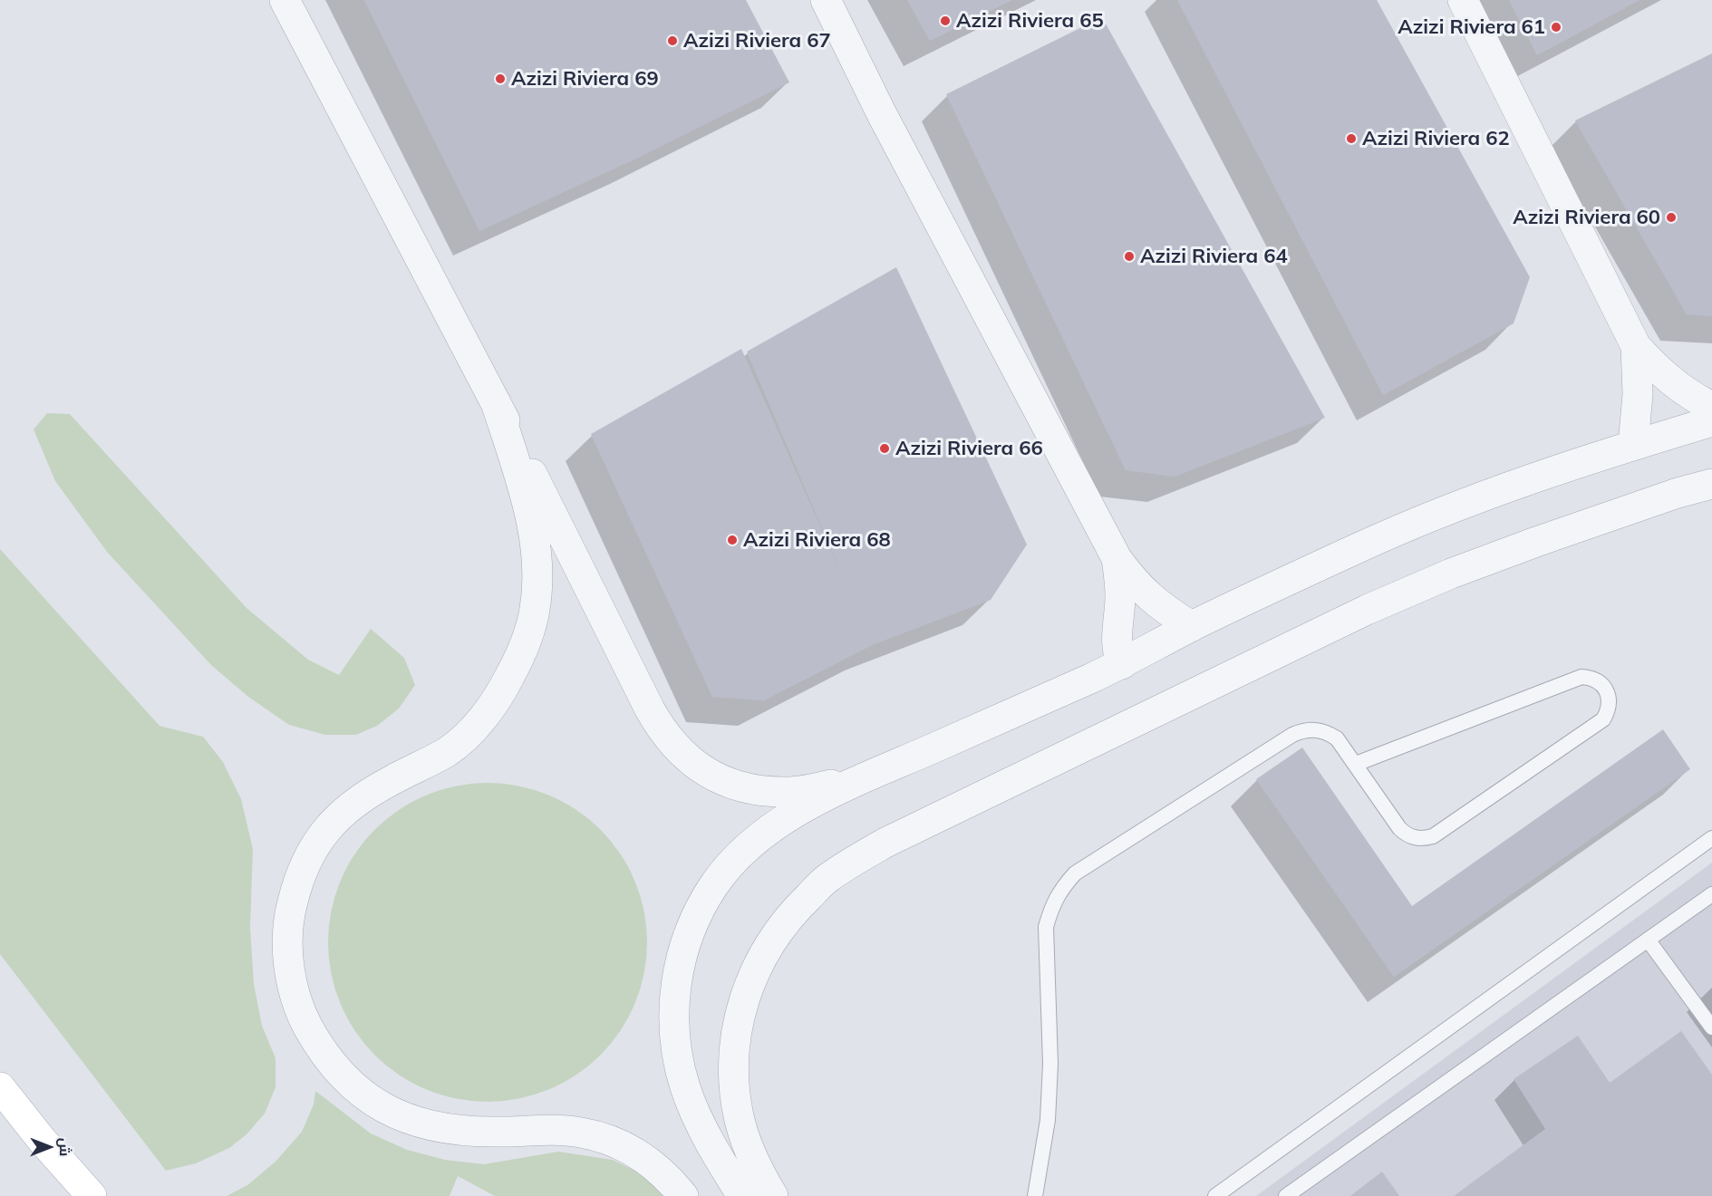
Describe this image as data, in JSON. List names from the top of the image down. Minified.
{"places":["Azizi Riviera 65","Azizi Riviera 61","Azizi Riviera 67","Azizi Riviera 69","Azizi Riviera 62","Azizi Riviera 60","Azizi Riviera 64","Azizi Riviera 66","Azizi Riviera 68"],"north":"right"}
